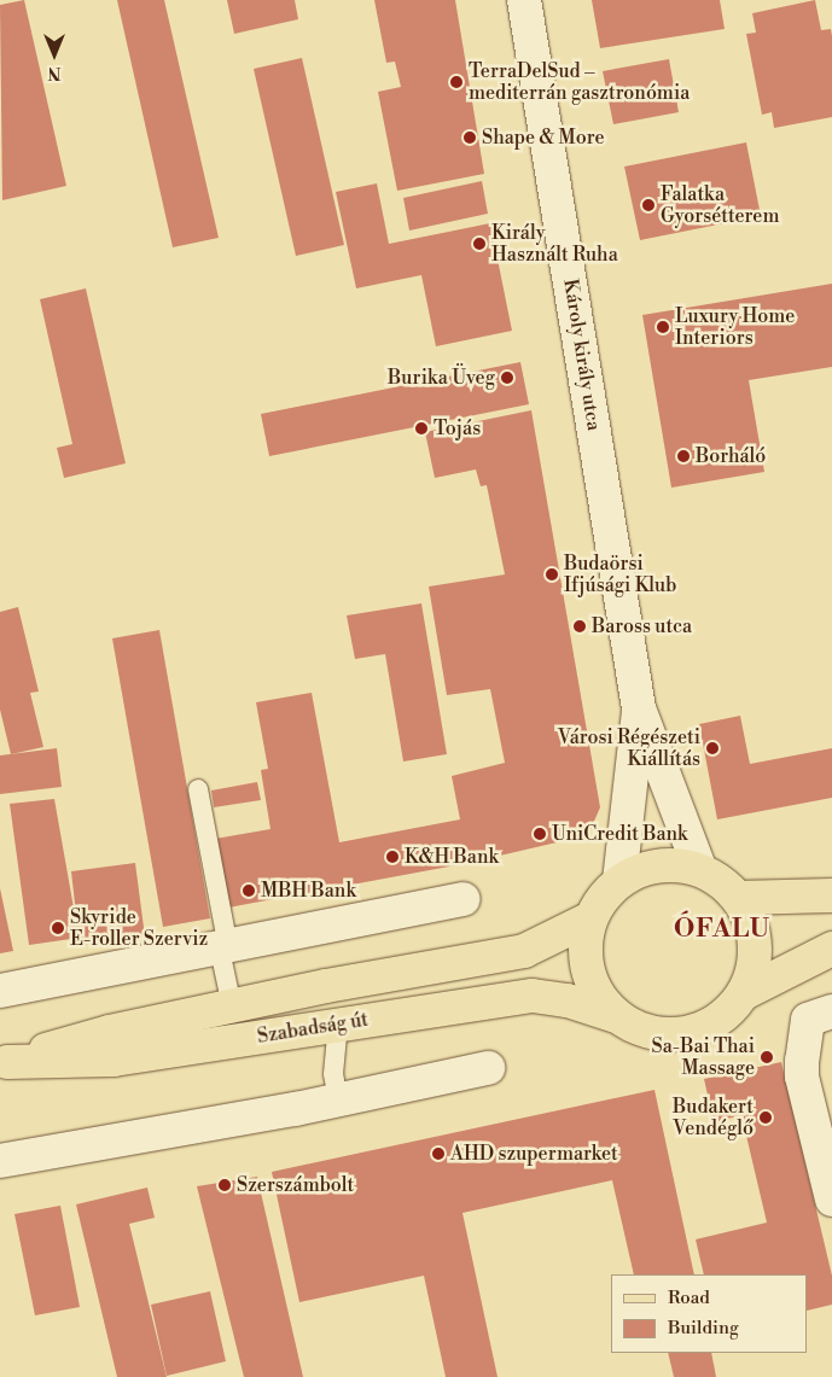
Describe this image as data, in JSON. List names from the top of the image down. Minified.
{"streets":{"main road":["Szabadság út"],"street":["Károly király utca"]},"crossings":[["Károly király utca","Szabadság út"]],"districts":["ÓFALU"],"places":["TerraDelSud – mediterrán gasztronómia","Shape & More","Falatka Gyorsétterem","Király Használt Ruha","Luxury Home Interiors","Burika Üveg","Tojás","Borháló","Budaörsi Ifjúsági Klub","Baross utca","Városi Régészeti Kiállítás","UniCredit Bank","K&H Bank","MBH Bank","Skyride E-roller Szerviz","Sa-Bai Thai Massage","Budakert Vendéglő","AHD szupermarket","Szerszámbolt"],"legend":["Road","Building"],"north":"bottom"}
